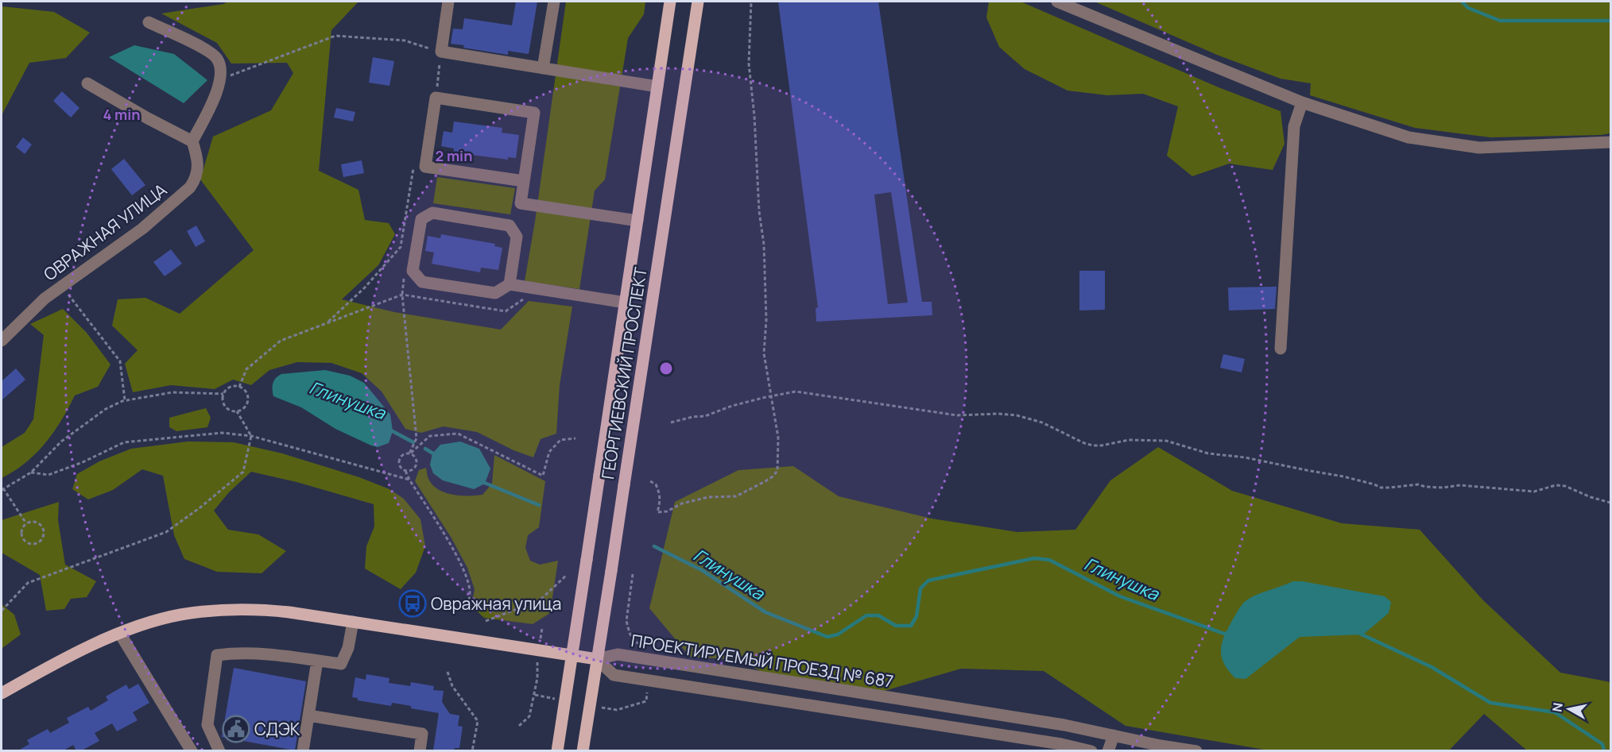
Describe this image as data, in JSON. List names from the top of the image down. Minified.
{"streets":{"main road":["ГЕОРГИЕВСКИЙ ПРОСПЕКТ"],"street":["ОВРАЖНАЯ УЛИЦА","ПРОЕКТИРУЕМЫЙ ПРОЕЗД № 687"]},"crossings":[["ГЕОРГИЕВСКИЙ ПРОСПЕКТ","ПРОЕКТИРУЕМЫЙ ПРОЕЗД № 687"]],"water":["Глинушка"],"places":{"bus stop":["Овражная улица"],"public building":["СДЭК"]},"north":"left","rings":["4 min","2 min"]}
